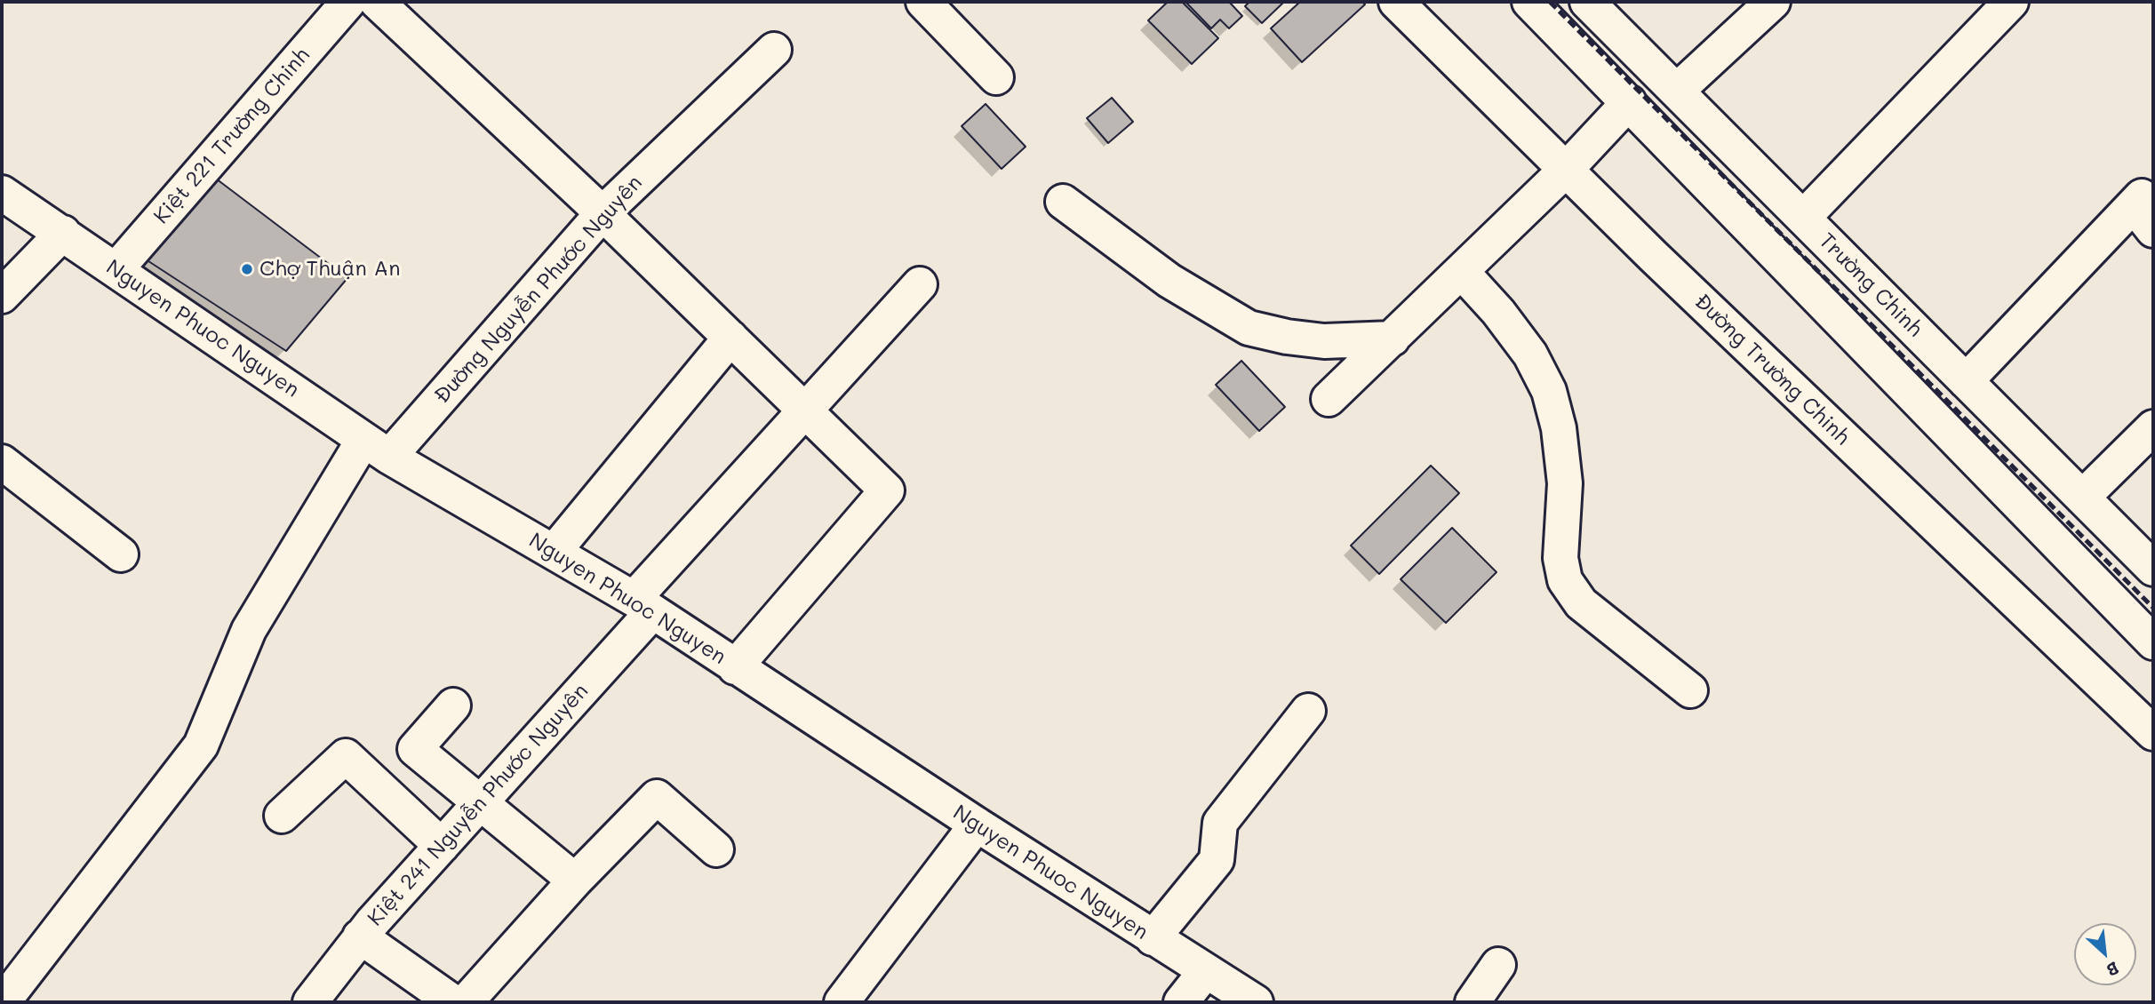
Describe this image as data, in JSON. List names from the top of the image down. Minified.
{"streets":{"main road":["Kiệt 221 Trường Chinh","Trường Chinh","Đường Nguyễn Phước Nguyên","Nguyen Phuoc Nguyen","Đường Trường Chinh","Kiệt 241 Nguyễn Phước Nguyên"]},"crossings":[["Kiệt 221 Trường Chinh","Nguyen Phuoc Nguyen"],["Đường Nguyễn Phước Nguyên","Nguyen Phuoc Nguyen"],["Nguyen Phuoc Nguyen","Kiệt 241 Nguyễn Phước Nguyên"]],"places":["Chợ Thuận An"],"north":"bottom right"}
